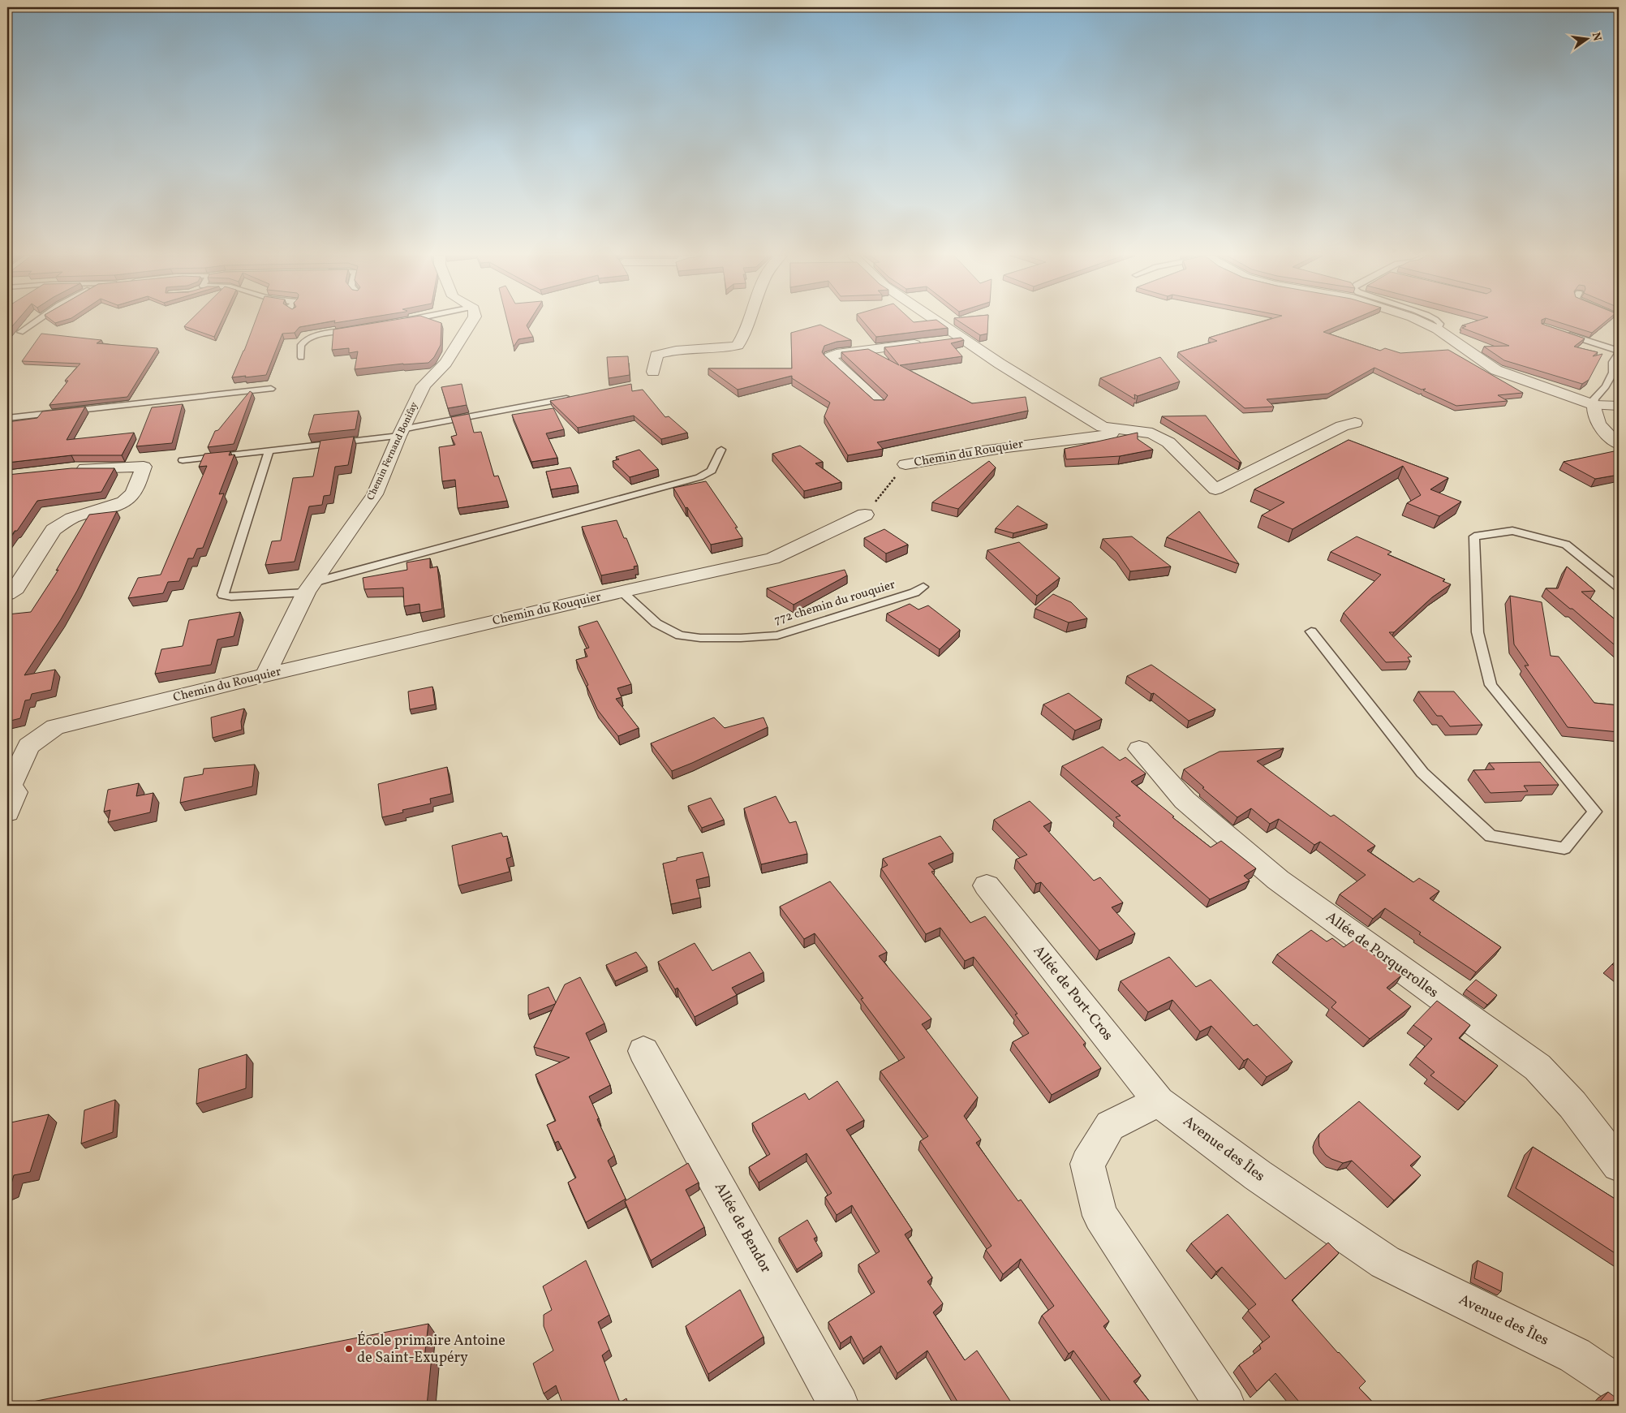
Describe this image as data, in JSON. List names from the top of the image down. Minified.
{"streets":{"street":["Chemin Fernand Bonifay","Chemin du Rouquier","Allée de Porquerolles","Allée de Port-Cros","Avenue des Îles","Allée de Bendor"],"lane":["772 chemin du rouquier"]},"crossings":[["Chemin Fernand Bonifay","Chemin du Rouquier"],["Chemin du Rouquier","772 chemin du rouquier"],["Allée de Port-Cros","Avenue des Îles"]],"places":["École primaire Antoine de Saint-Exupéry"],"north":"right"}
